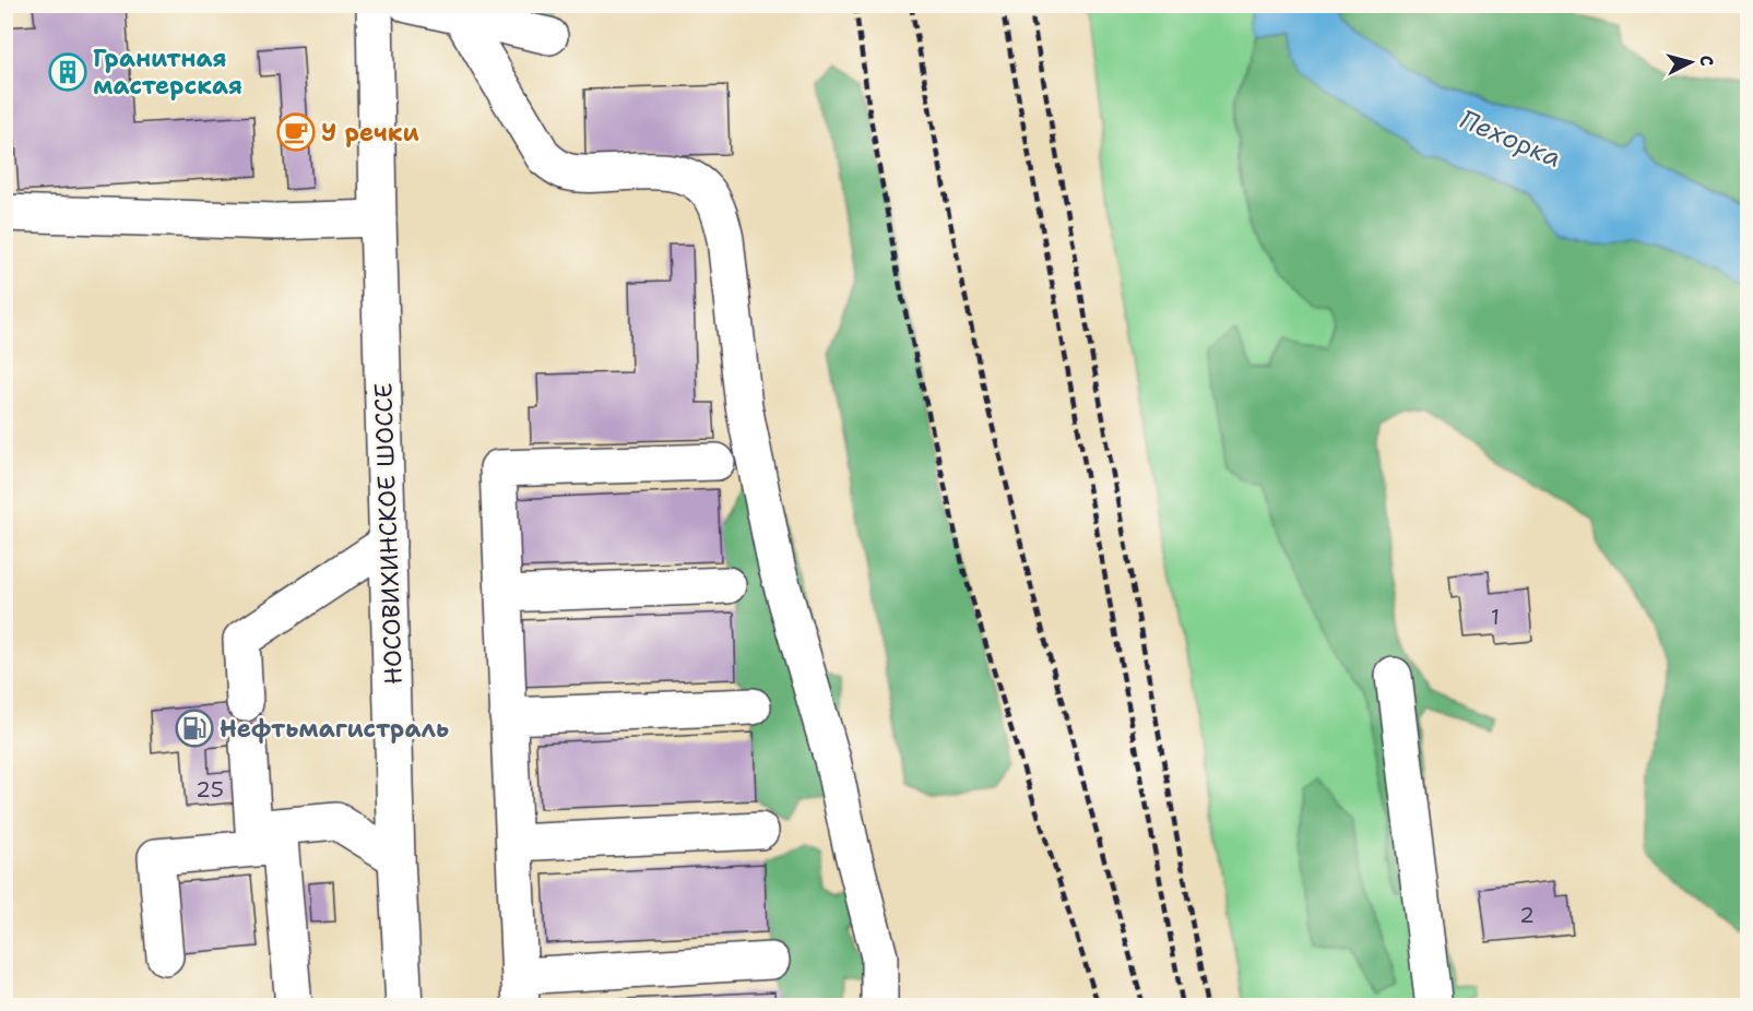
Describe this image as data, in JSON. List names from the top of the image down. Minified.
{"streets":{"main road":["НОСОВИХИНСКОЕ ШОССЕ"]},"water":["Пехорка"],"places":{"building":["Гранитная мастерская"],"cafe":["У речки"],"fuel station":["Нефтьмагистраль"]},"house_numbers":["1","25","2"],"north":"right"}
